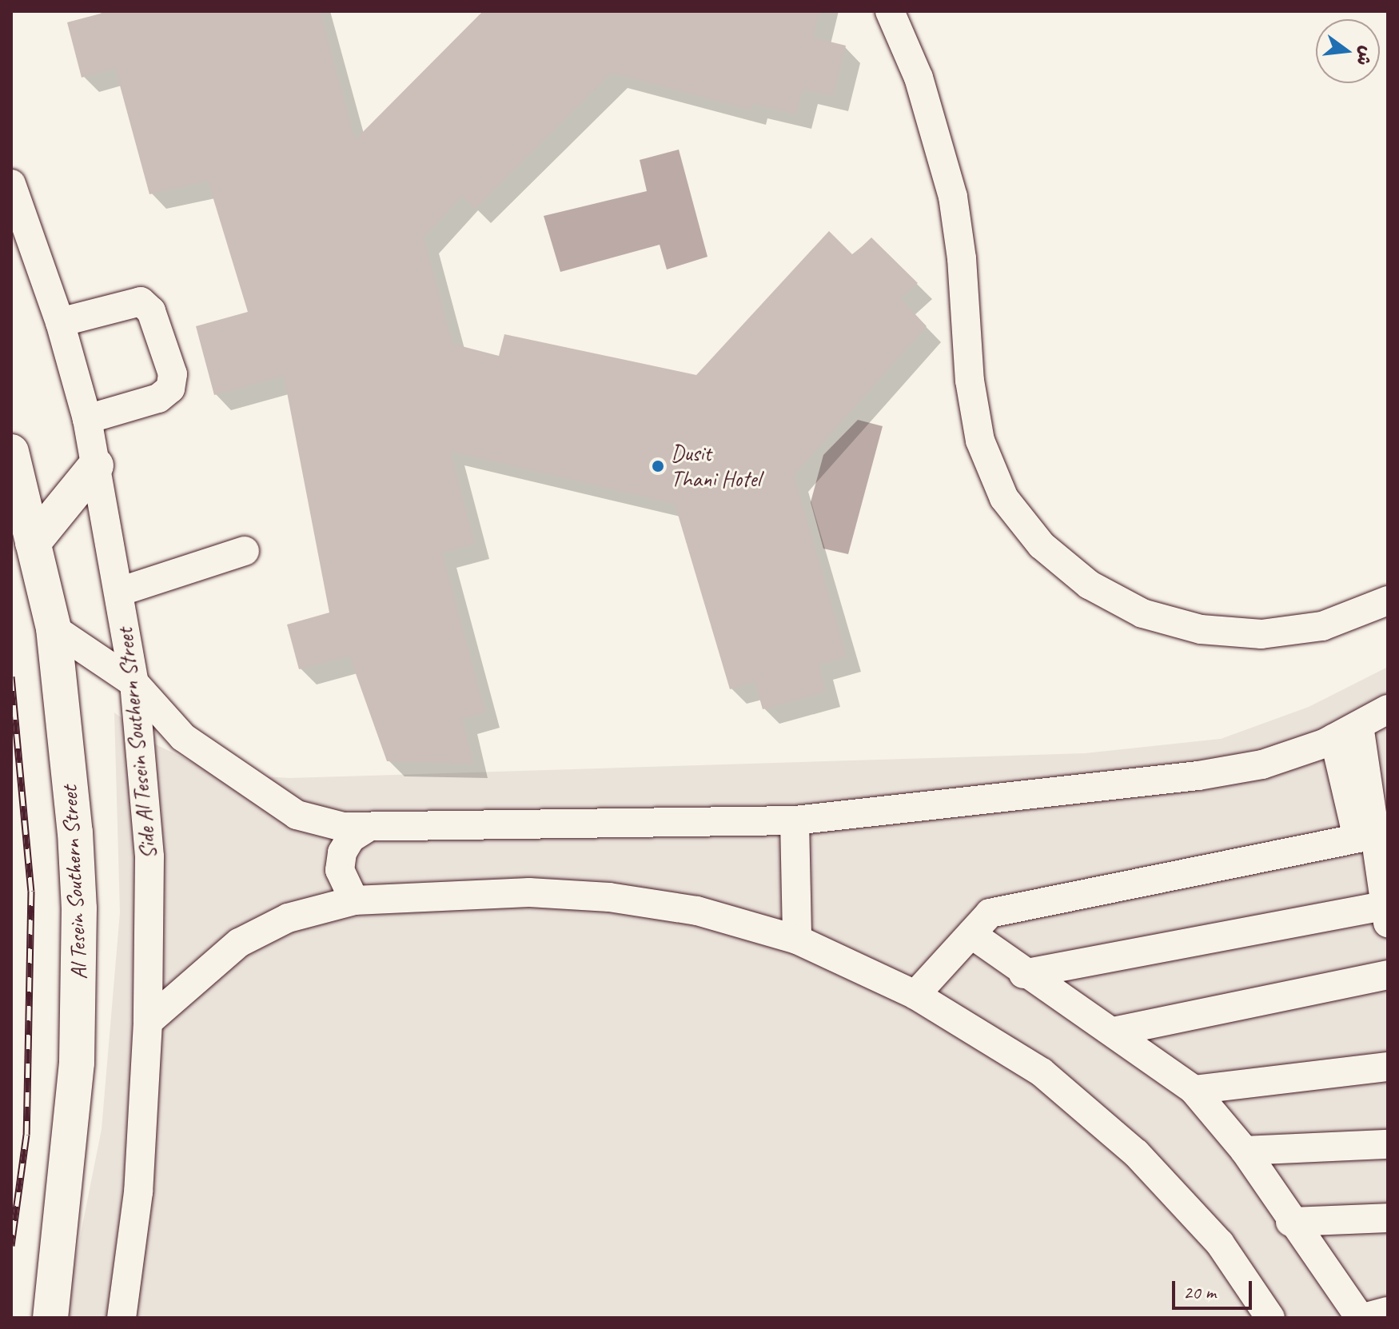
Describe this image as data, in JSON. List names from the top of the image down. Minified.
{"streets":{"main road":["Al Tesein Southern Street"],"street":["Side Al Tesein Southern Street"]},"places":["Dusit Thani Hotel"],"scale_bar":"20 m","north":"right"}
